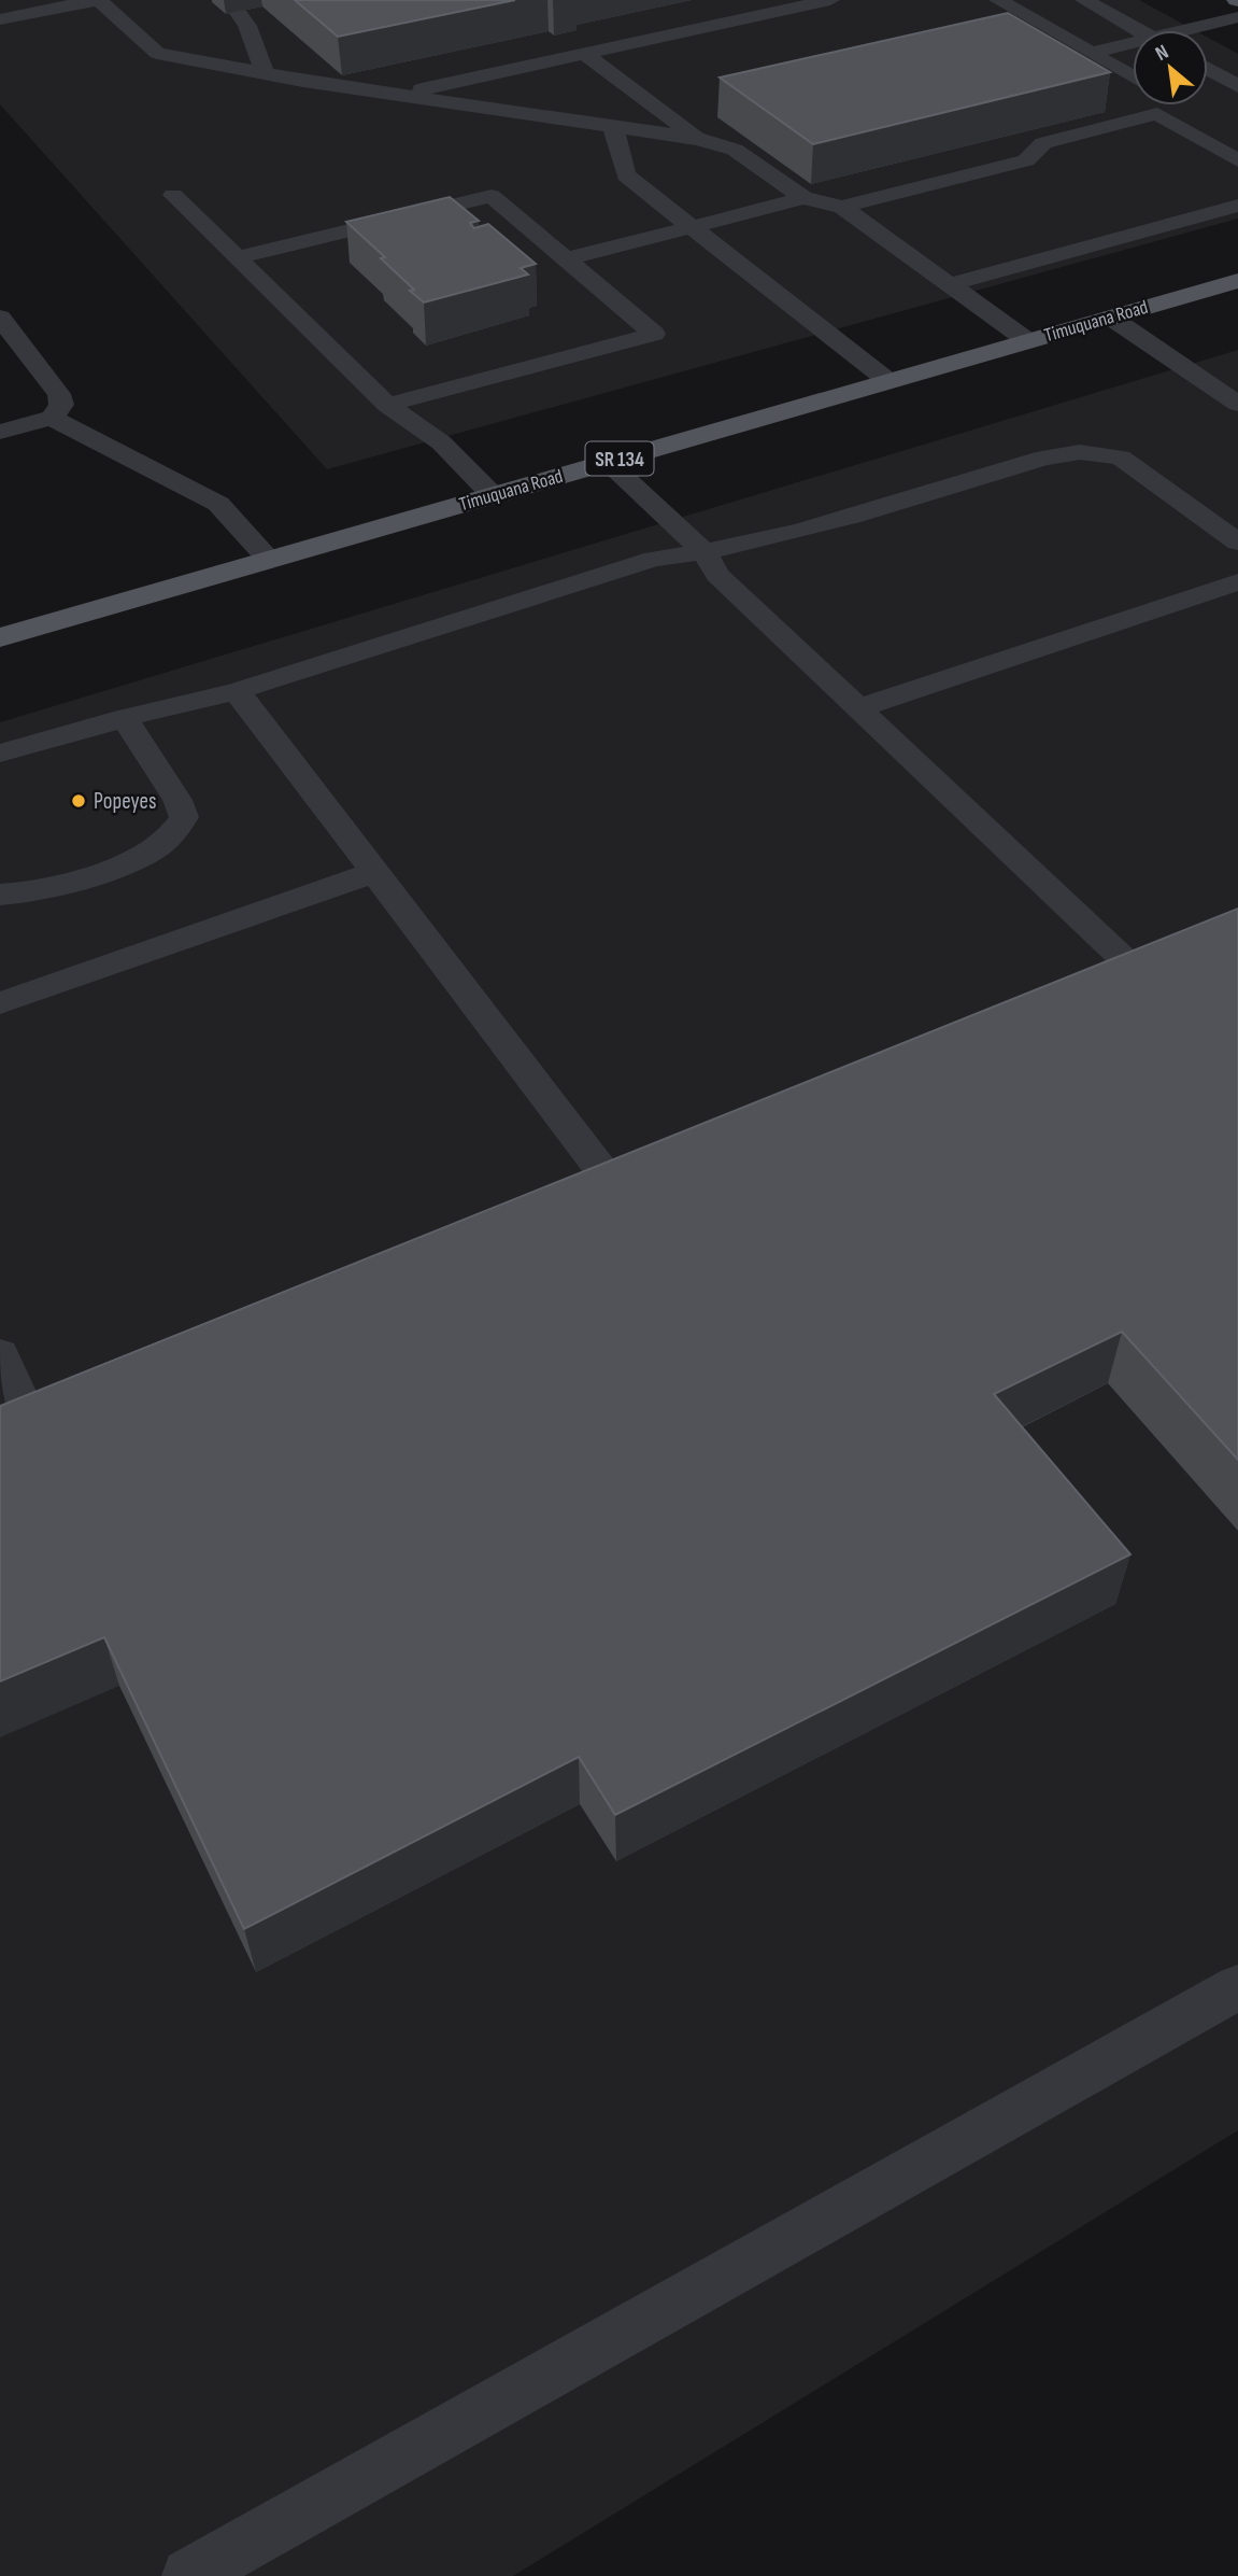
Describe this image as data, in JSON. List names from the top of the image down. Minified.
{"streets":{"main road":["Timuquana Road","SR 134"]},"places":["Popeyes"],"north":"top left"}
